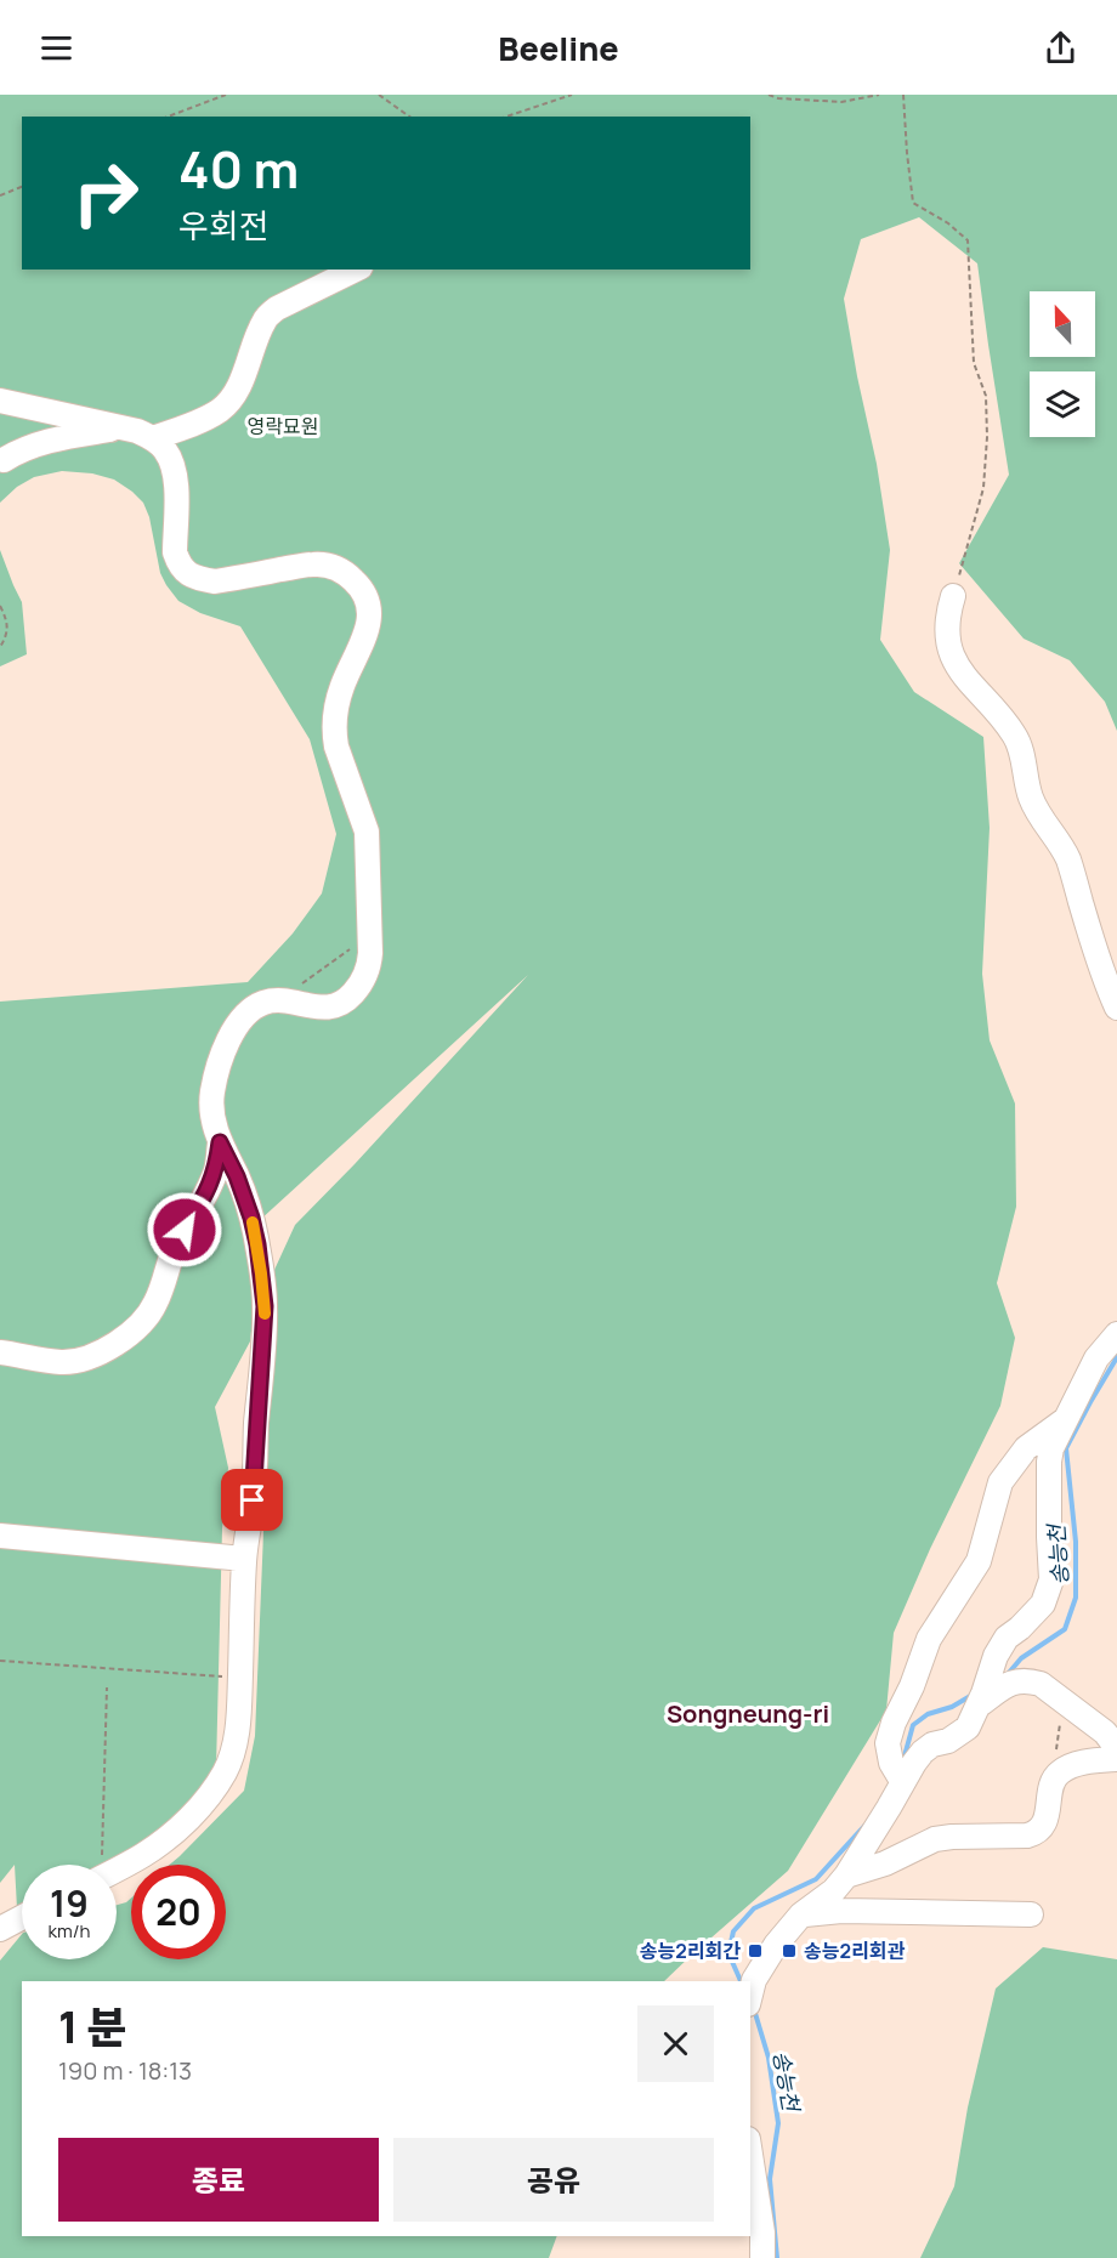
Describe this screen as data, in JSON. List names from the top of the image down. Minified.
{"districts":["Songneung-ri"],"water":["송능천"],"parks":["영락묘원"],"places":{"transit":["송능2리회간","송능2리회관"]},"north":"top","page":{"header":"Beeline","turn":["40 m","우회전"],"speed":"19 km/h","limit":"20","heading":["1 분","190 m · 18:13"],"buttons":["종료","공유"]}}
